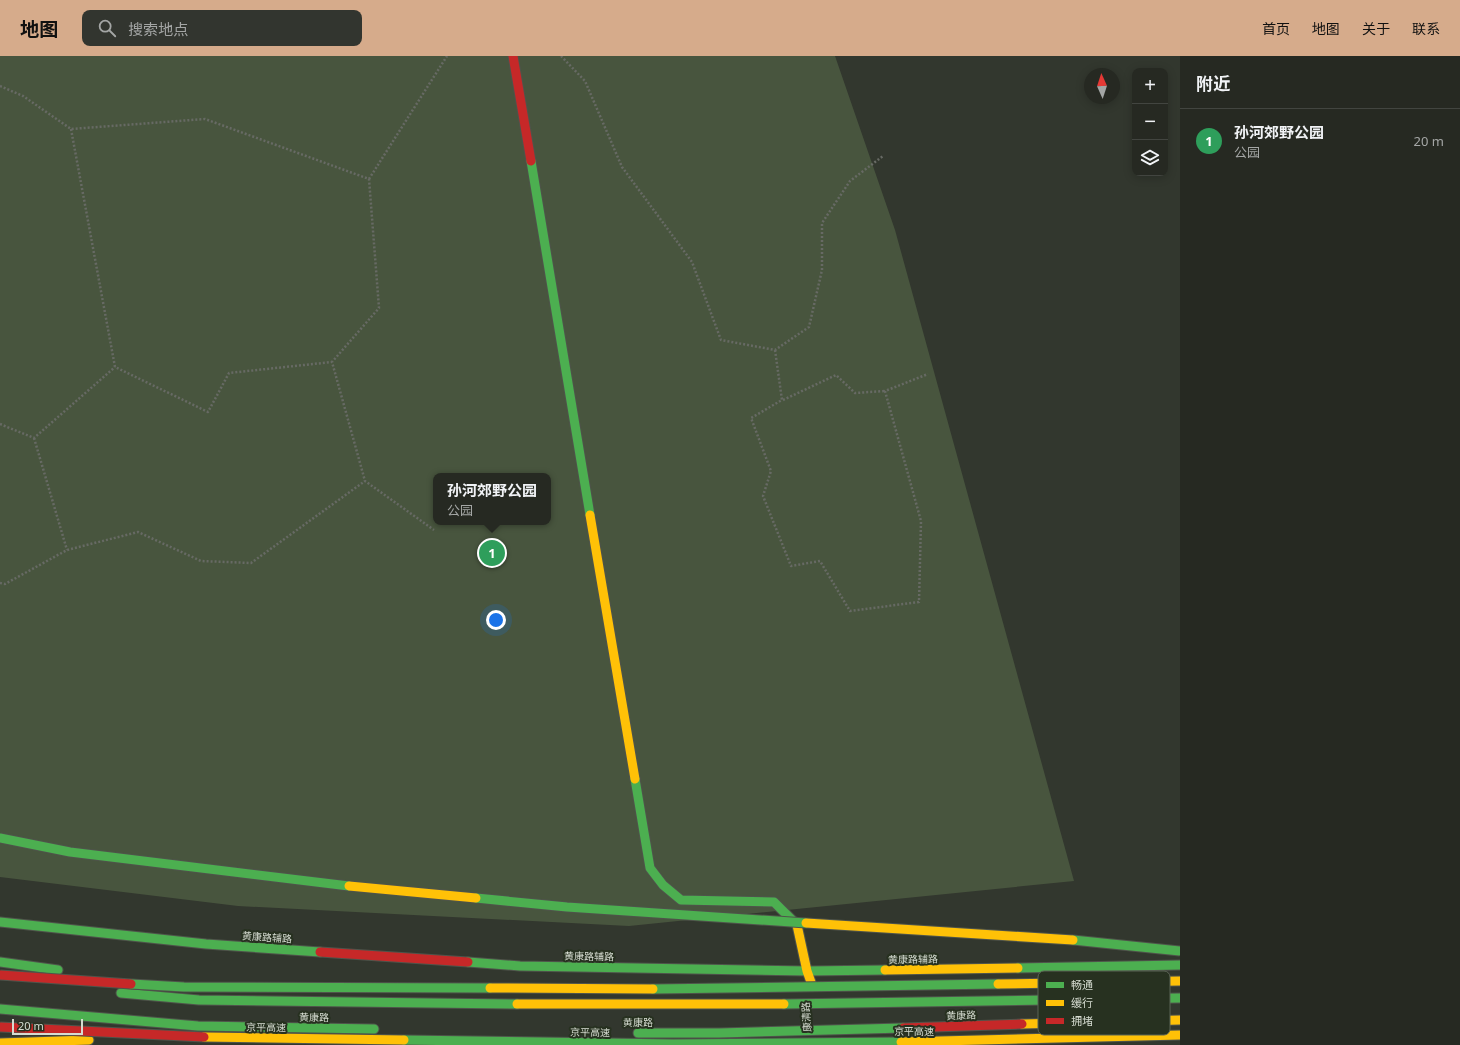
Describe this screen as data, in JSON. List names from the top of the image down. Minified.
{"streets":{"main road":["黄康路辅路","黄康路","康清路","京平高速"]},"crossings":[["黄康路辅路","康清路"],["黄康路","康清路"]],"legend":["畅通","缓行","拥堵"],"scale_bar":"20 m","north":"top","page":{"header":"地图","search":"搜索地点","nav":["首页","地图","关于","联系"],"heading":"附近","map_buttons":["+","−"],"list":[{"mark":"1","name":"孙河郊野公园","note":"公园","value":"20 m"}],"popup":["孙河郊野公园","公园"],"pins":"1","scale":"20 m"}}
